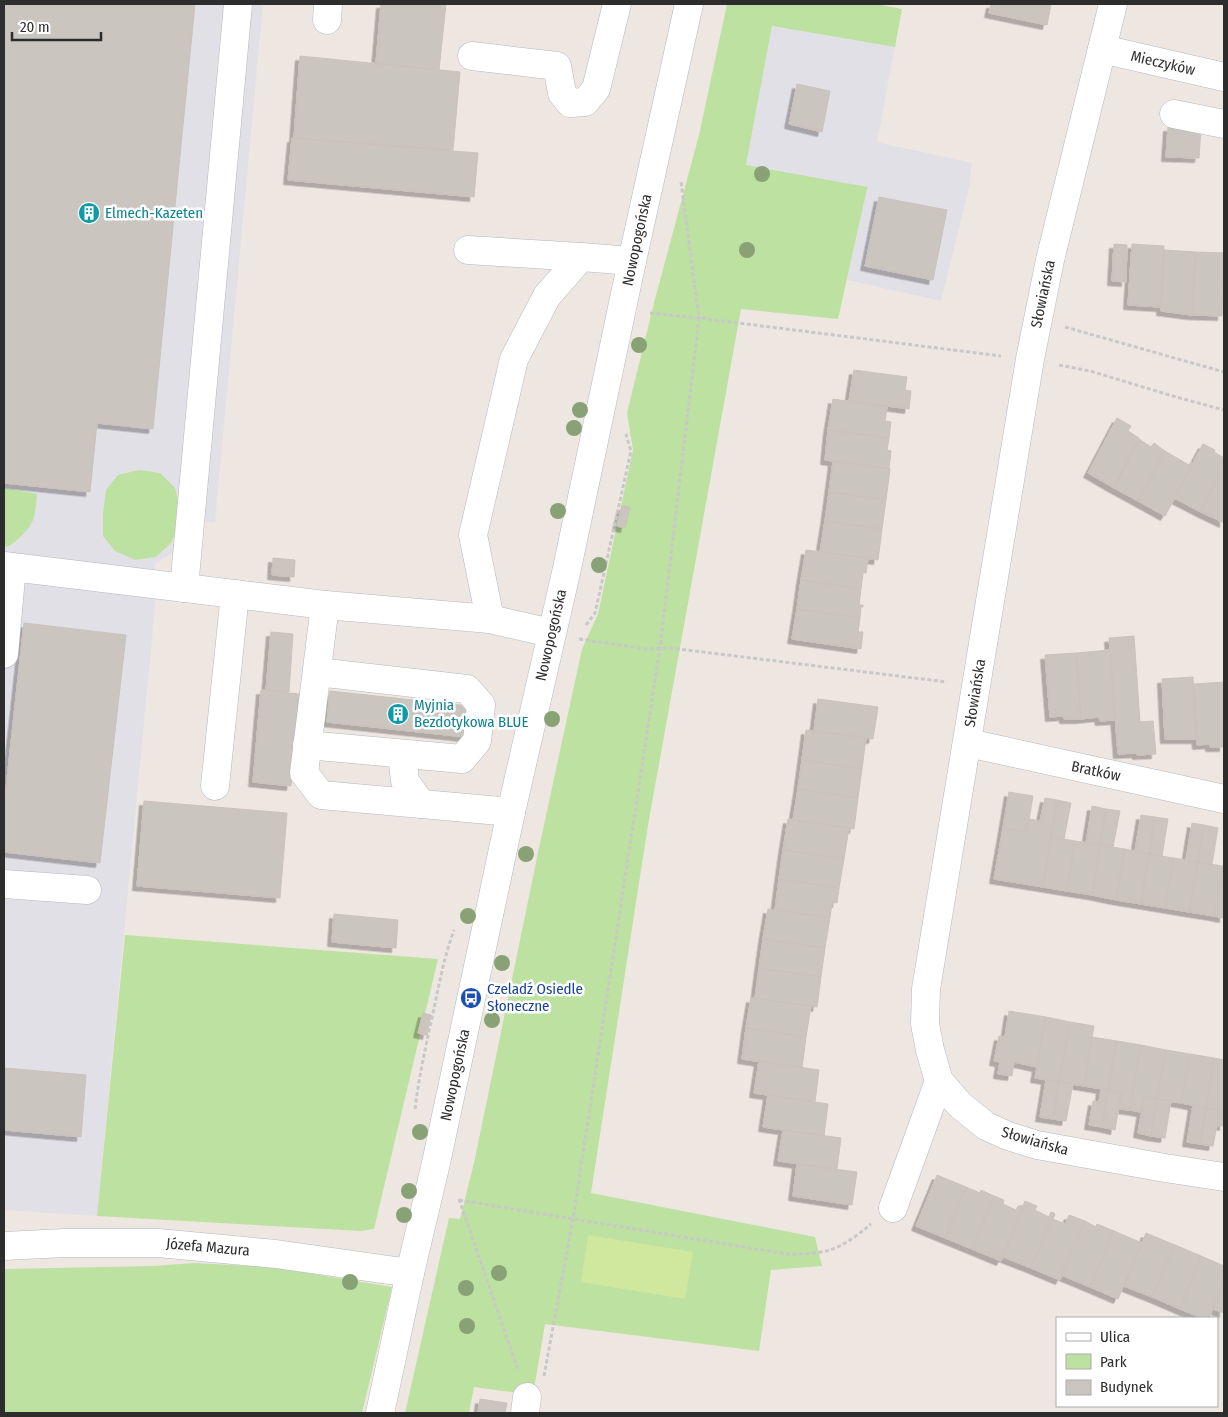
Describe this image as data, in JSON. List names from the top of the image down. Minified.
{"streets":{"street":["Mieczyków","Nowopogońska","Słowiańska","Bratków","Józefa Mazura"]},"crossings":[["Mieczyków","Słowiańska"],["Nowopogońska","Józefa Mazura"],["Słowiańska","Bratków"]],"places":{"building":["Elmech-Kazeten","Myjnia Bezdotykowa BLUE"],"bus stop":["Czeladź Osiedle Słoneczne"]},"legend":["Ulica","Park","Budynek"],"scale_bar":"20 m"}
